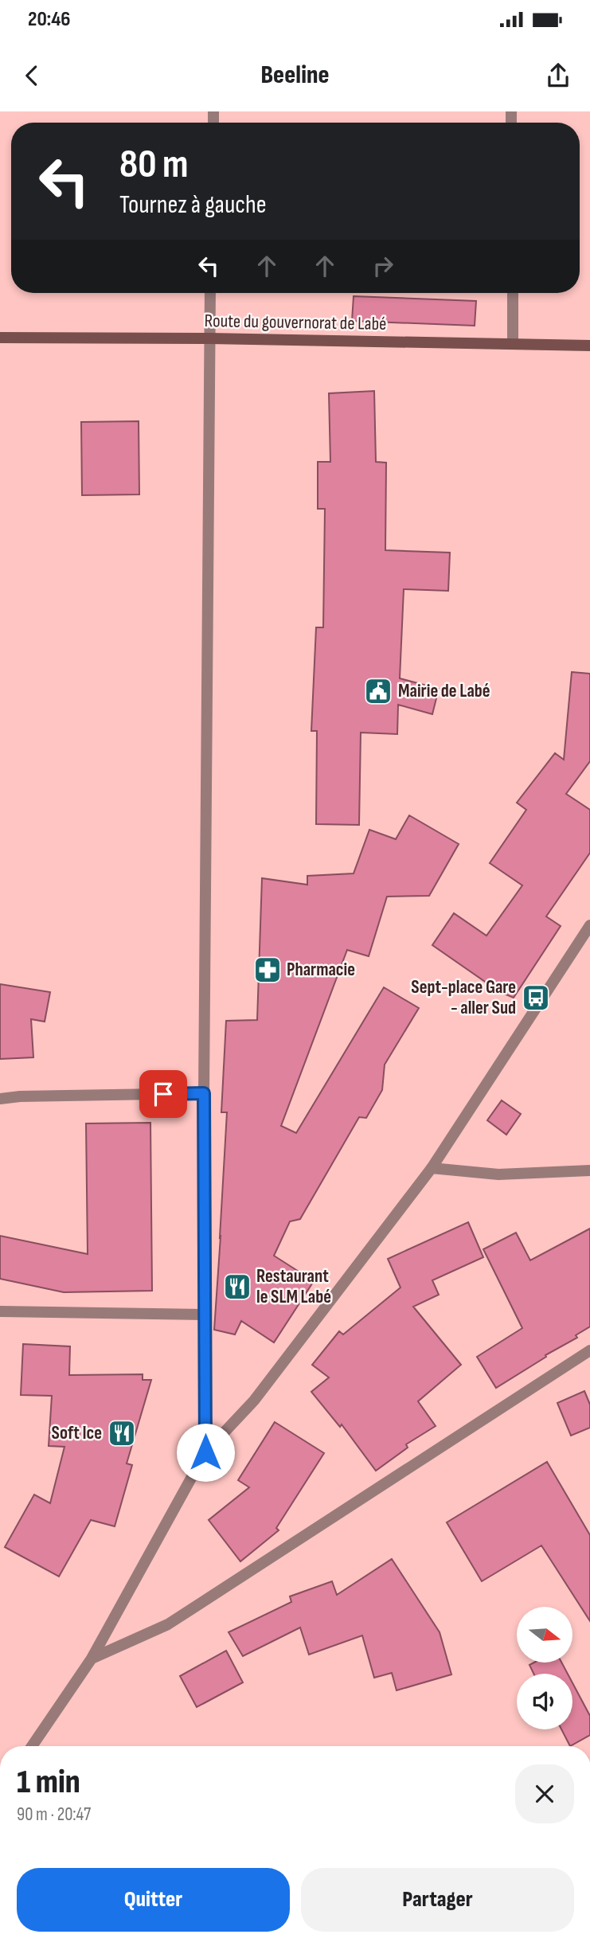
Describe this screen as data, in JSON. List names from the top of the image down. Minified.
{"streets":{"street":["Route du gouvernorat de Labé"]},"places":{"public building":["Mairie de Labé"],"pharmacy":["Pharmacie"],"bus stop":["Sept-place Gare - aller Sud"],"restaurant":["Restaurant le SLM Labé","Soft Ice"]},"north":"right","page":{"status":"20:46","header":"Beeline","turn":["80 m","Tournez à gauche"],"heading":["1 min","90 m · 20:47"],"buttons":["Quitter","Partager"]}}
